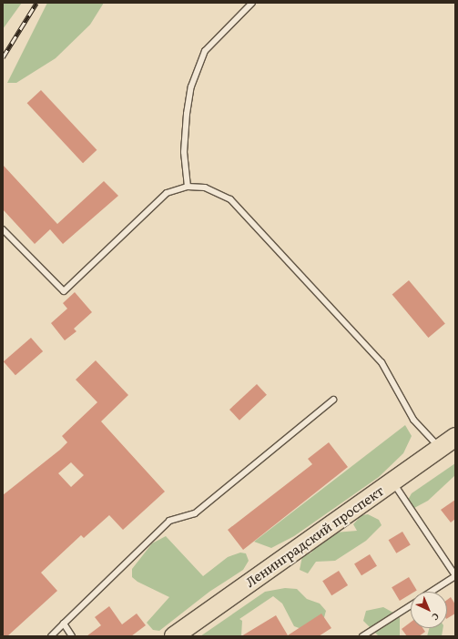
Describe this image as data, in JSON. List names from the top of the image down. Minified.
{"streets":{"main road":["Ленинградский проспект"]},"north":"bottom right"}
